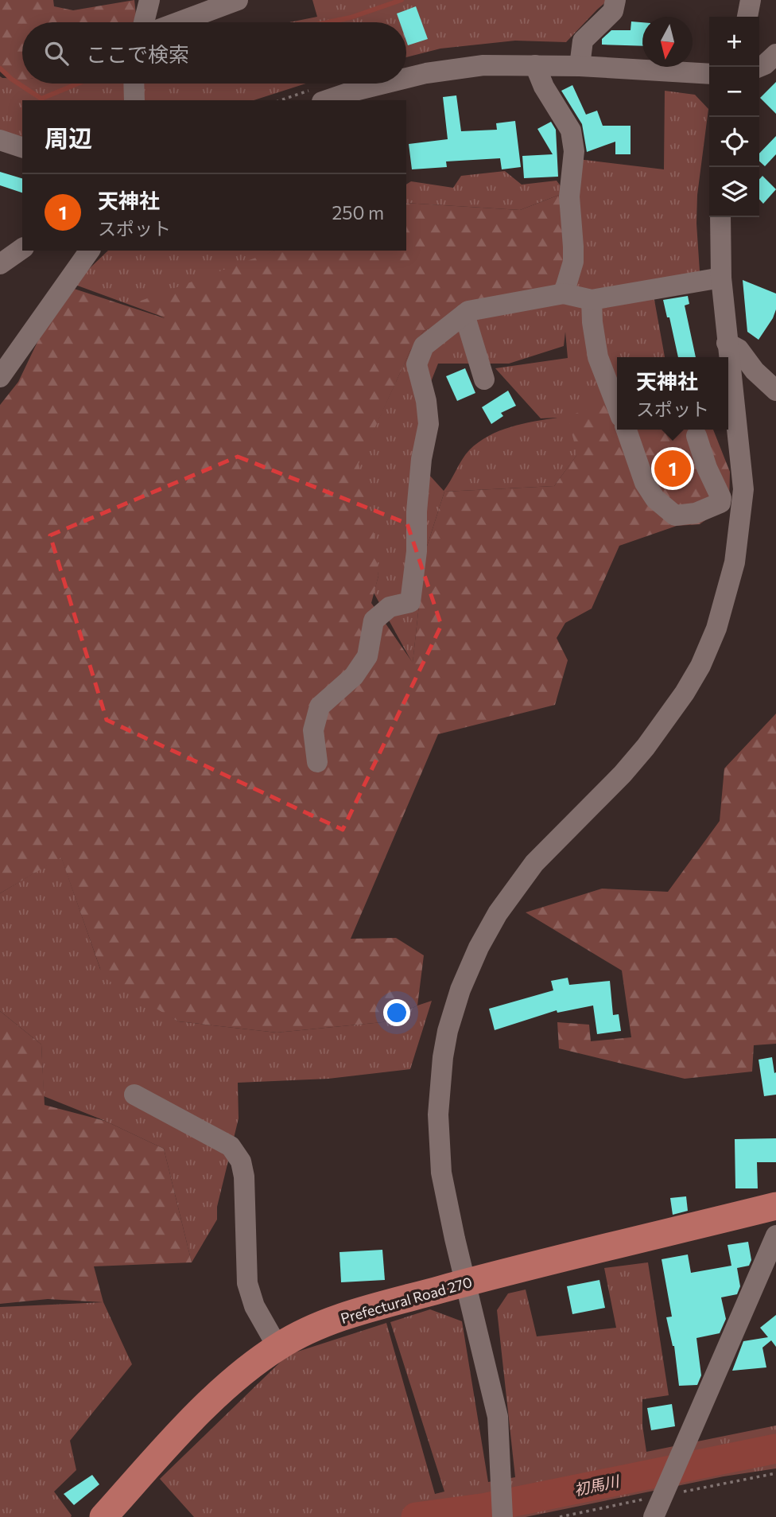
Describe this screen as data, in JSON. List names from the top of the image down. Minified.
{"streets":{"main road":["Prefectural Road 270"]},"water":["初馬川"],"north":"bottom","page":{"map_buttons":["+","−"],"search":"ここで検索","heading":"周辺","list":[{"mark":"1","name":"天神社","note":"スポット","value":"250 m"}],"popup":["天神社","スポット"],"pins":"1"}}
